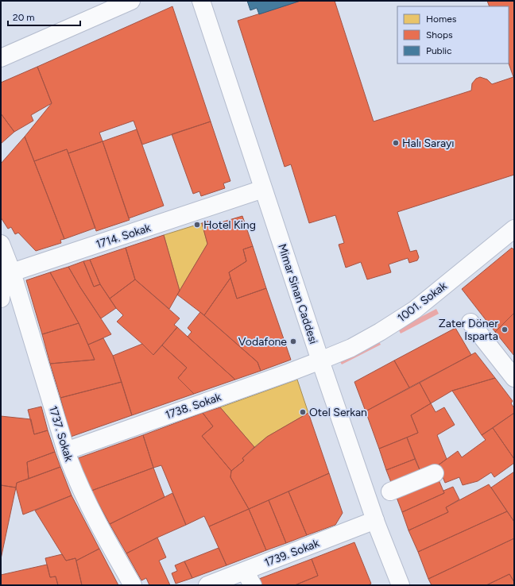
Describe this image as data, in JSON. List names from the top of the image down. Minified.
{"streets":{"street":["1714. Sokak","Mimar Sinan Caddesi","1001. Sokak","1738. Sokak","1737. Sokak","1739. Sokak"]},"crossings":[["1714. Sokak","Mimar Sinan Caddesi"],["1714. Sokak","1737. Sokak"],["Mimar Sinan Caddesi","1001. Sokak"],["Mimar Sinan Caddesi","1738. Sokak"],["Mimar Sinan Caddesi","1739. Sokak"],["1001. Sokak","1738. Sokak"],["1738. Sokak","1737. Sokak"]],"places":["Halı Sarayı","Hotel King","Zater Döner Isparta","Vodafone","Otel Serkan"],"legend":["Homes","Shops","Public"],"scale_bar":"20 m"}
